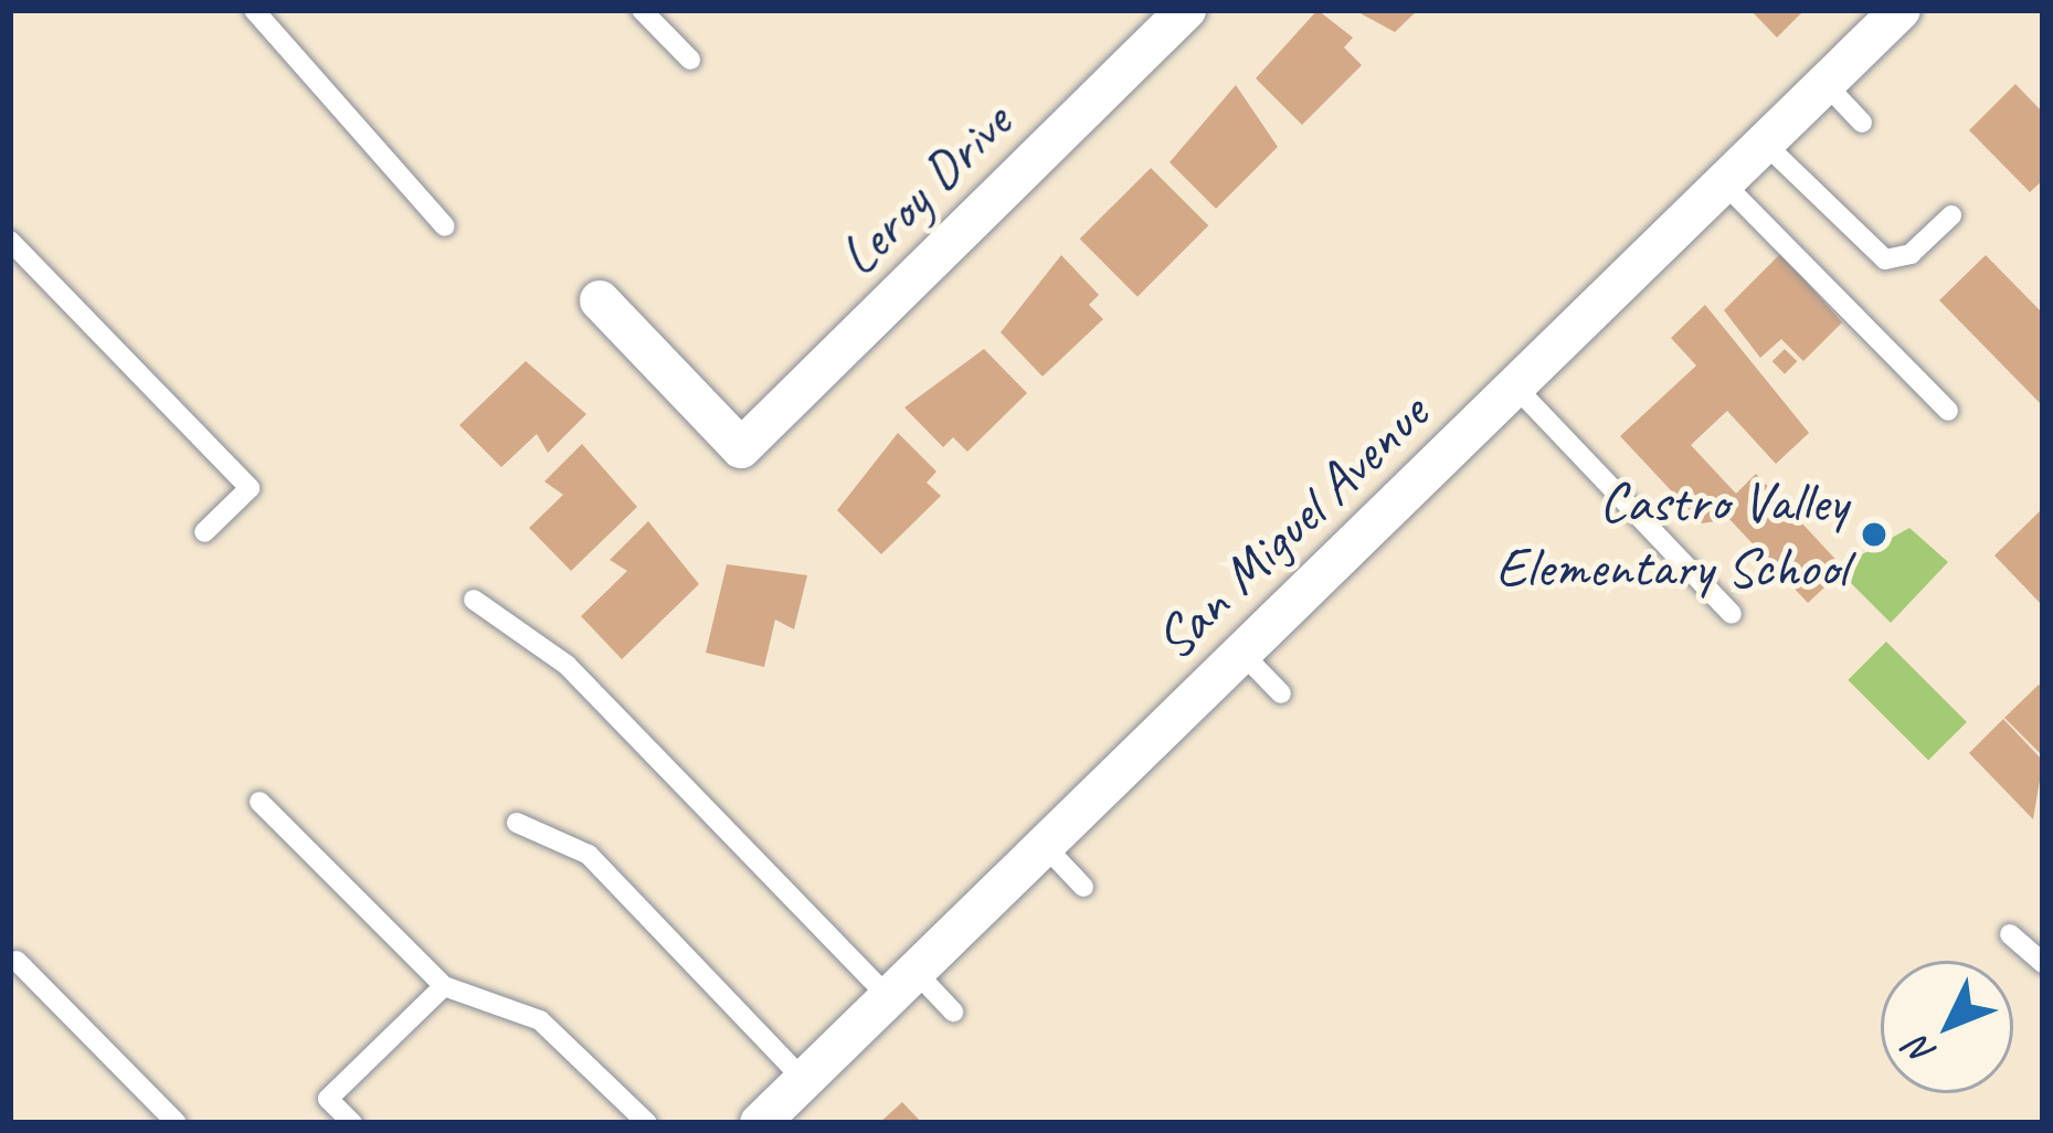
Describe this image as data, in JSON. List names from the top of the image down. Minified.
{"streets":{"street":["Leroy Drive","San Miguel Avenue"]},"places":["Castro Valley Elementary School"],"north":"bottom left"}
